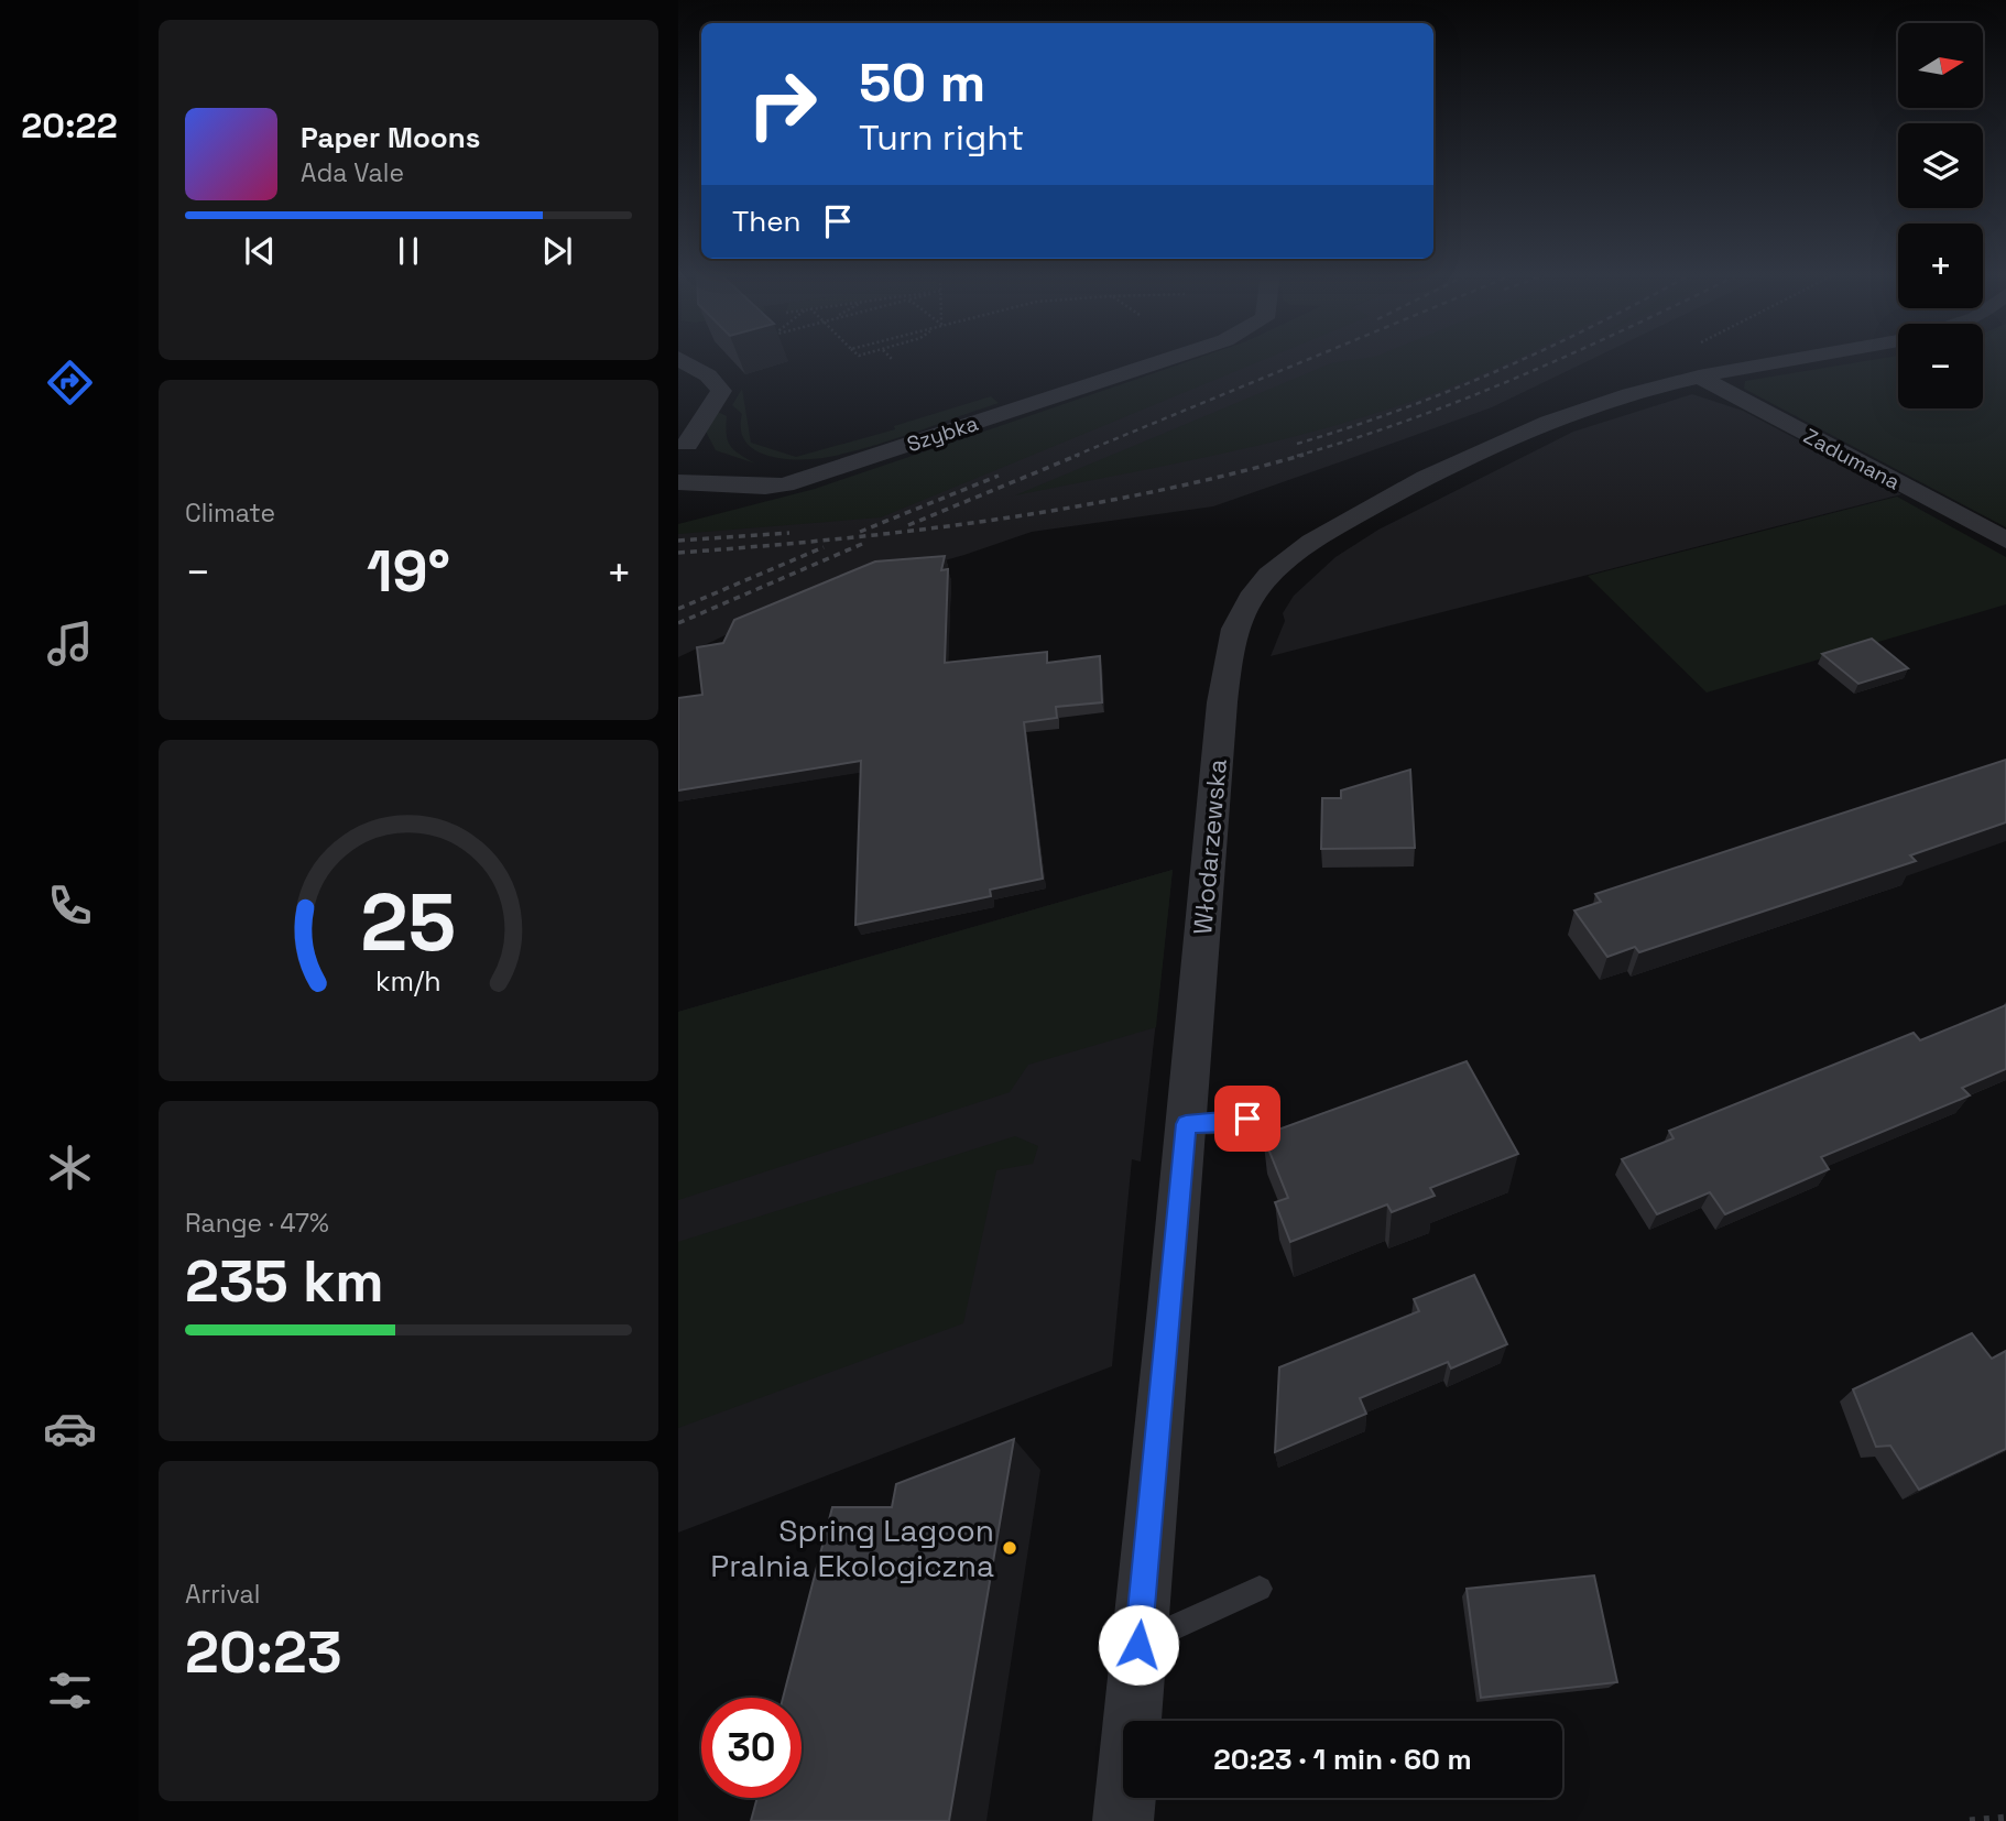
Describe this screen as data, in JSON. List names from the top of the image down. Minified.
{"streets":{"street":["Szybka","Zadumana","Włodarzewska"]},"crossings":[["Zadumana","Włodarzewska"]],"places":["Spring Lagoon Pralnia Ekologiczna"],"north":"right","page":{"tabs":"20:22","map_buttons":["+","−"],"turn":["50 m","Turn right"],"song":["Paper Moons","Ada Vale"],"then":"Then","tile":["Climate",["Range · 47%","235 km"],["Arrival","20:23"]],"heat":["−","19°","+"],"limit":"30","trip":"20:23 · 1 min · 60 m","gauge":["25","km/h"]}}
